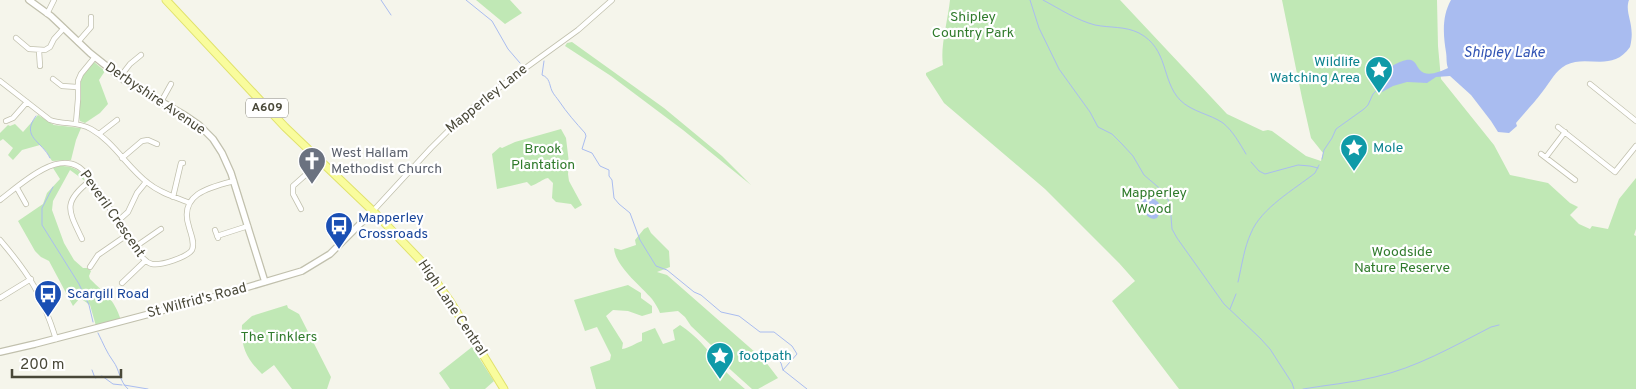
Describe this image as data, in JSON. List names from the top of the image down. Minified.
{"streets":{"main road":["A609","High Lane Central"],"street":["Derbyshire Avenue","Mapperley Lane","Peveril Crescent","St Wilfrid's Road"]},"crossings":[["Derbyshire Avenue","St Wilfrid's Road"],["Mapperley Lane","A609"],["Mapperley Lane","St Wilfrid's Road"],["Mapperley Lane","High Lane Central"],["A609","St Wilfrid's Road"],["A609","High Lane Central"],["St Wilfrid's Road","High Lane Central"]],"water":["Shipley Lake"],"parks":["Shipley Country Park","Brook Plantation","Mapperley Wood","Woodside Nature Reserve","The Tinklers"],"places":{"place":["Wildlife Watching Area","Mole","footpath"],"church":["West Hallam Methodist Church"],"bus stop":["Mapperley Crossroads","Scargill Road"]},"scale_bar":"200 m"}
